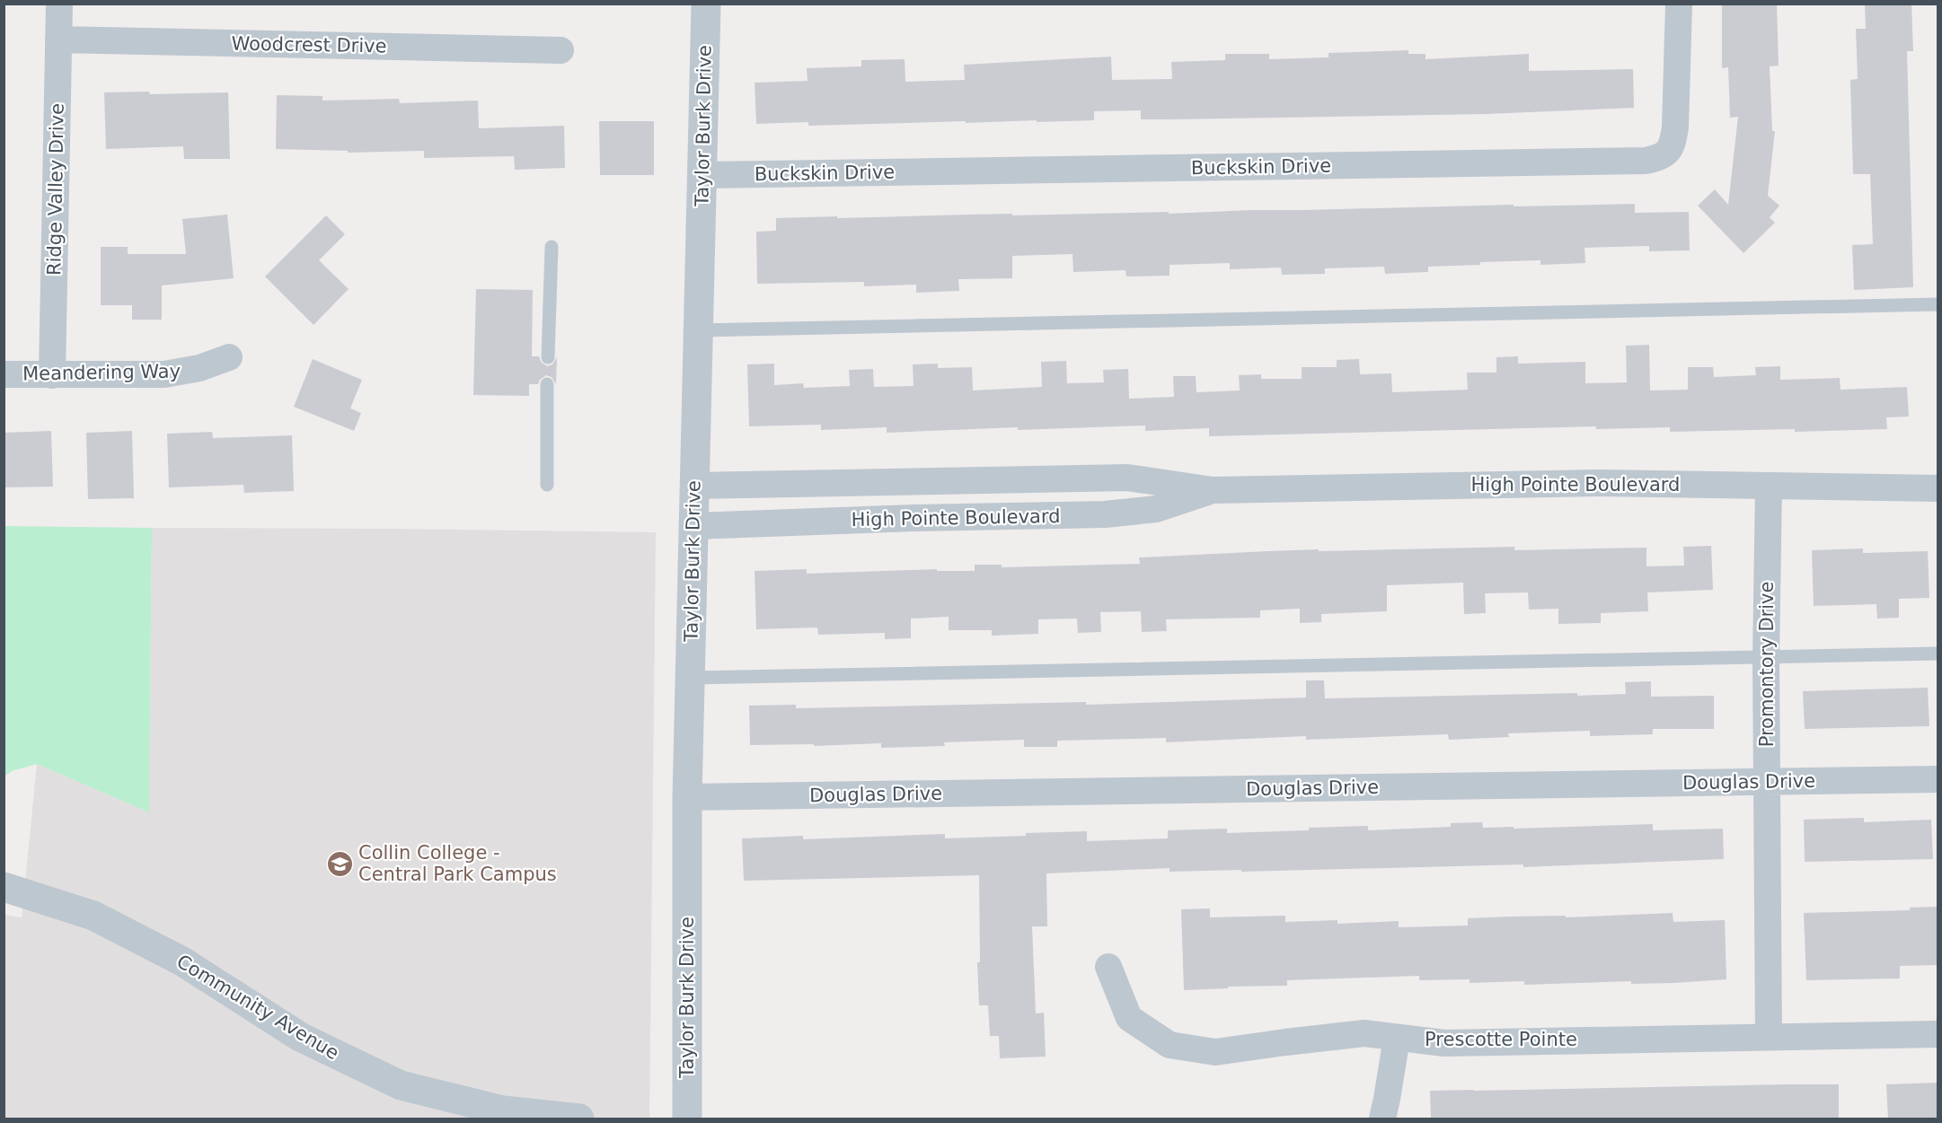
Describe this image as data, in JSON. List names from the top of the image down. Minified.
{"streets":{"street":["Woodcrest Drive","Taylor Burk Drive","Buckskin Drive","Ridge Valley Drive","Meandering Way","High Pointe Boulevard","Promontory Drive","Douglas Drive","Community Avenue","Prescotte Pointe"]},"crossings":[["Woodcrest Drive","Ridge Valley Drive"],["Taylor Burk Drive","Buckskin Drive"],["Taylor Burk Drive","High Pointe Boulevard"],["Taylor Burk Drive","Douglas Drive"],["Ridge Valley Drive","Meandering Way"],["High Pointe Boulevard","Promontory Drive"],["Promontory Drive","Douglas Drive"],["Promontory Drive","Prescotte Pointe"]],"places":{"school or university":["Collin College - Central Park Campus"]}}
